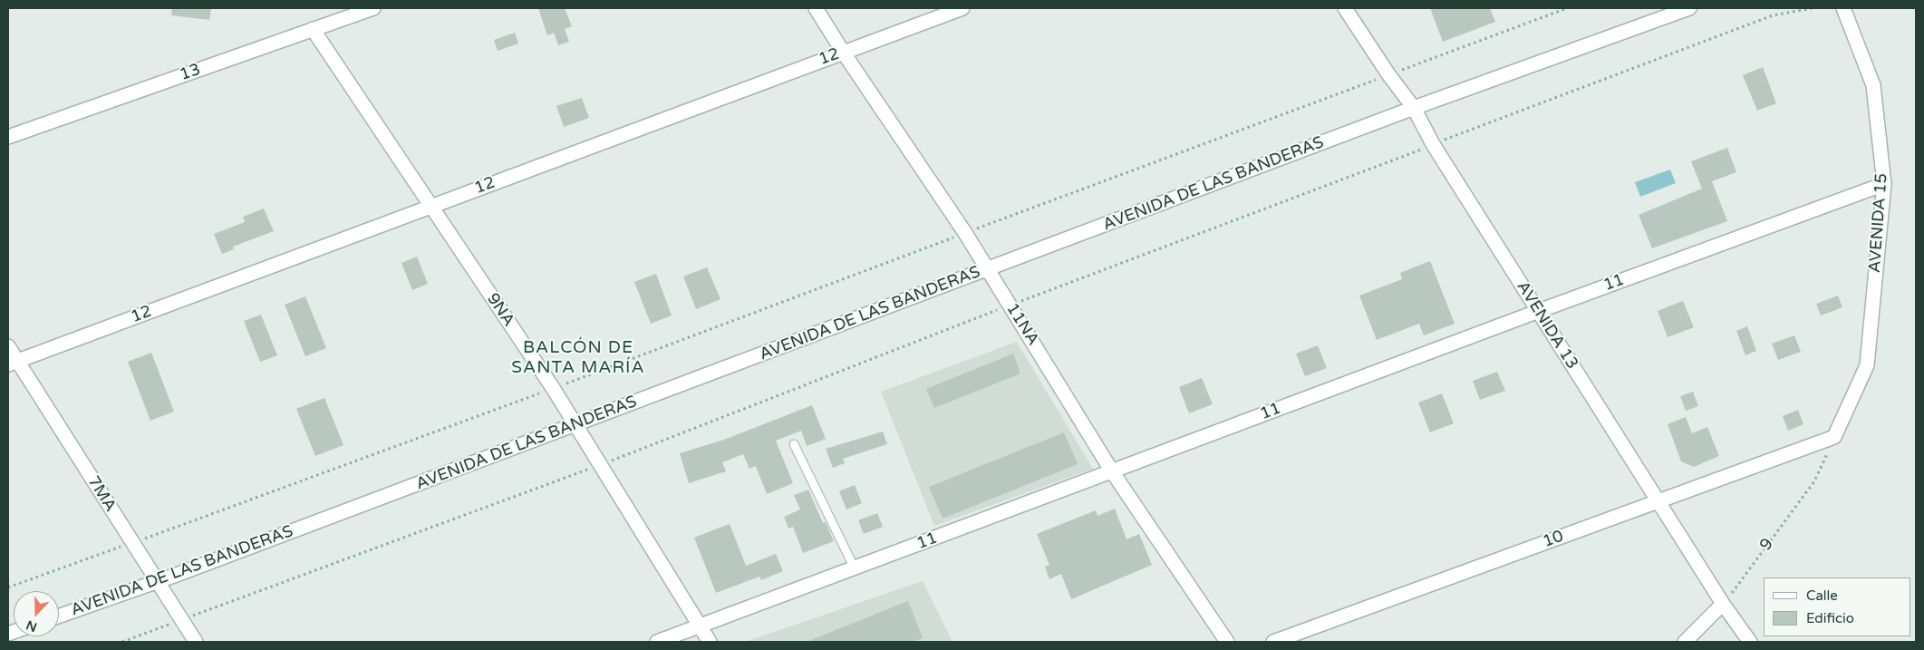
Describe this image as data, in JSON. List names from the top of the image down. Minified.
{"streets":{"street":["12","13","AVENIDA DE LAS BANDERAS","AVENIDA 15","11","9NA","11NA","AVENIDA 13","7MA","10"],"path":["9"]},"crossings":[["12","9NA"],["12","11NA"],["12","7MA"],["13","9NA"],["AVENIDA DE LAS BANDERAS","9NA"],["AVENIDA DE LAS BANDERAS","11NA"],["AVENIDA DE LAS BANDERAS","AVENIDA 13"],["AVENIDA DE LAS BANDERAS","7MA"],["AVENIDA 15","11"],["AVENIDA 15","10"],["AVENIDA 15","9"],["11","9NA"],["11","11NA"],["11","AVENIDA 13"],["AVENIDA 13","10"],["AVENIDA 13","9"],["10","9"]],"districts":["BALCÓN DE SANTA MARÍA"],"legend":["Calle","Edificio"],"north":"bottom"}
